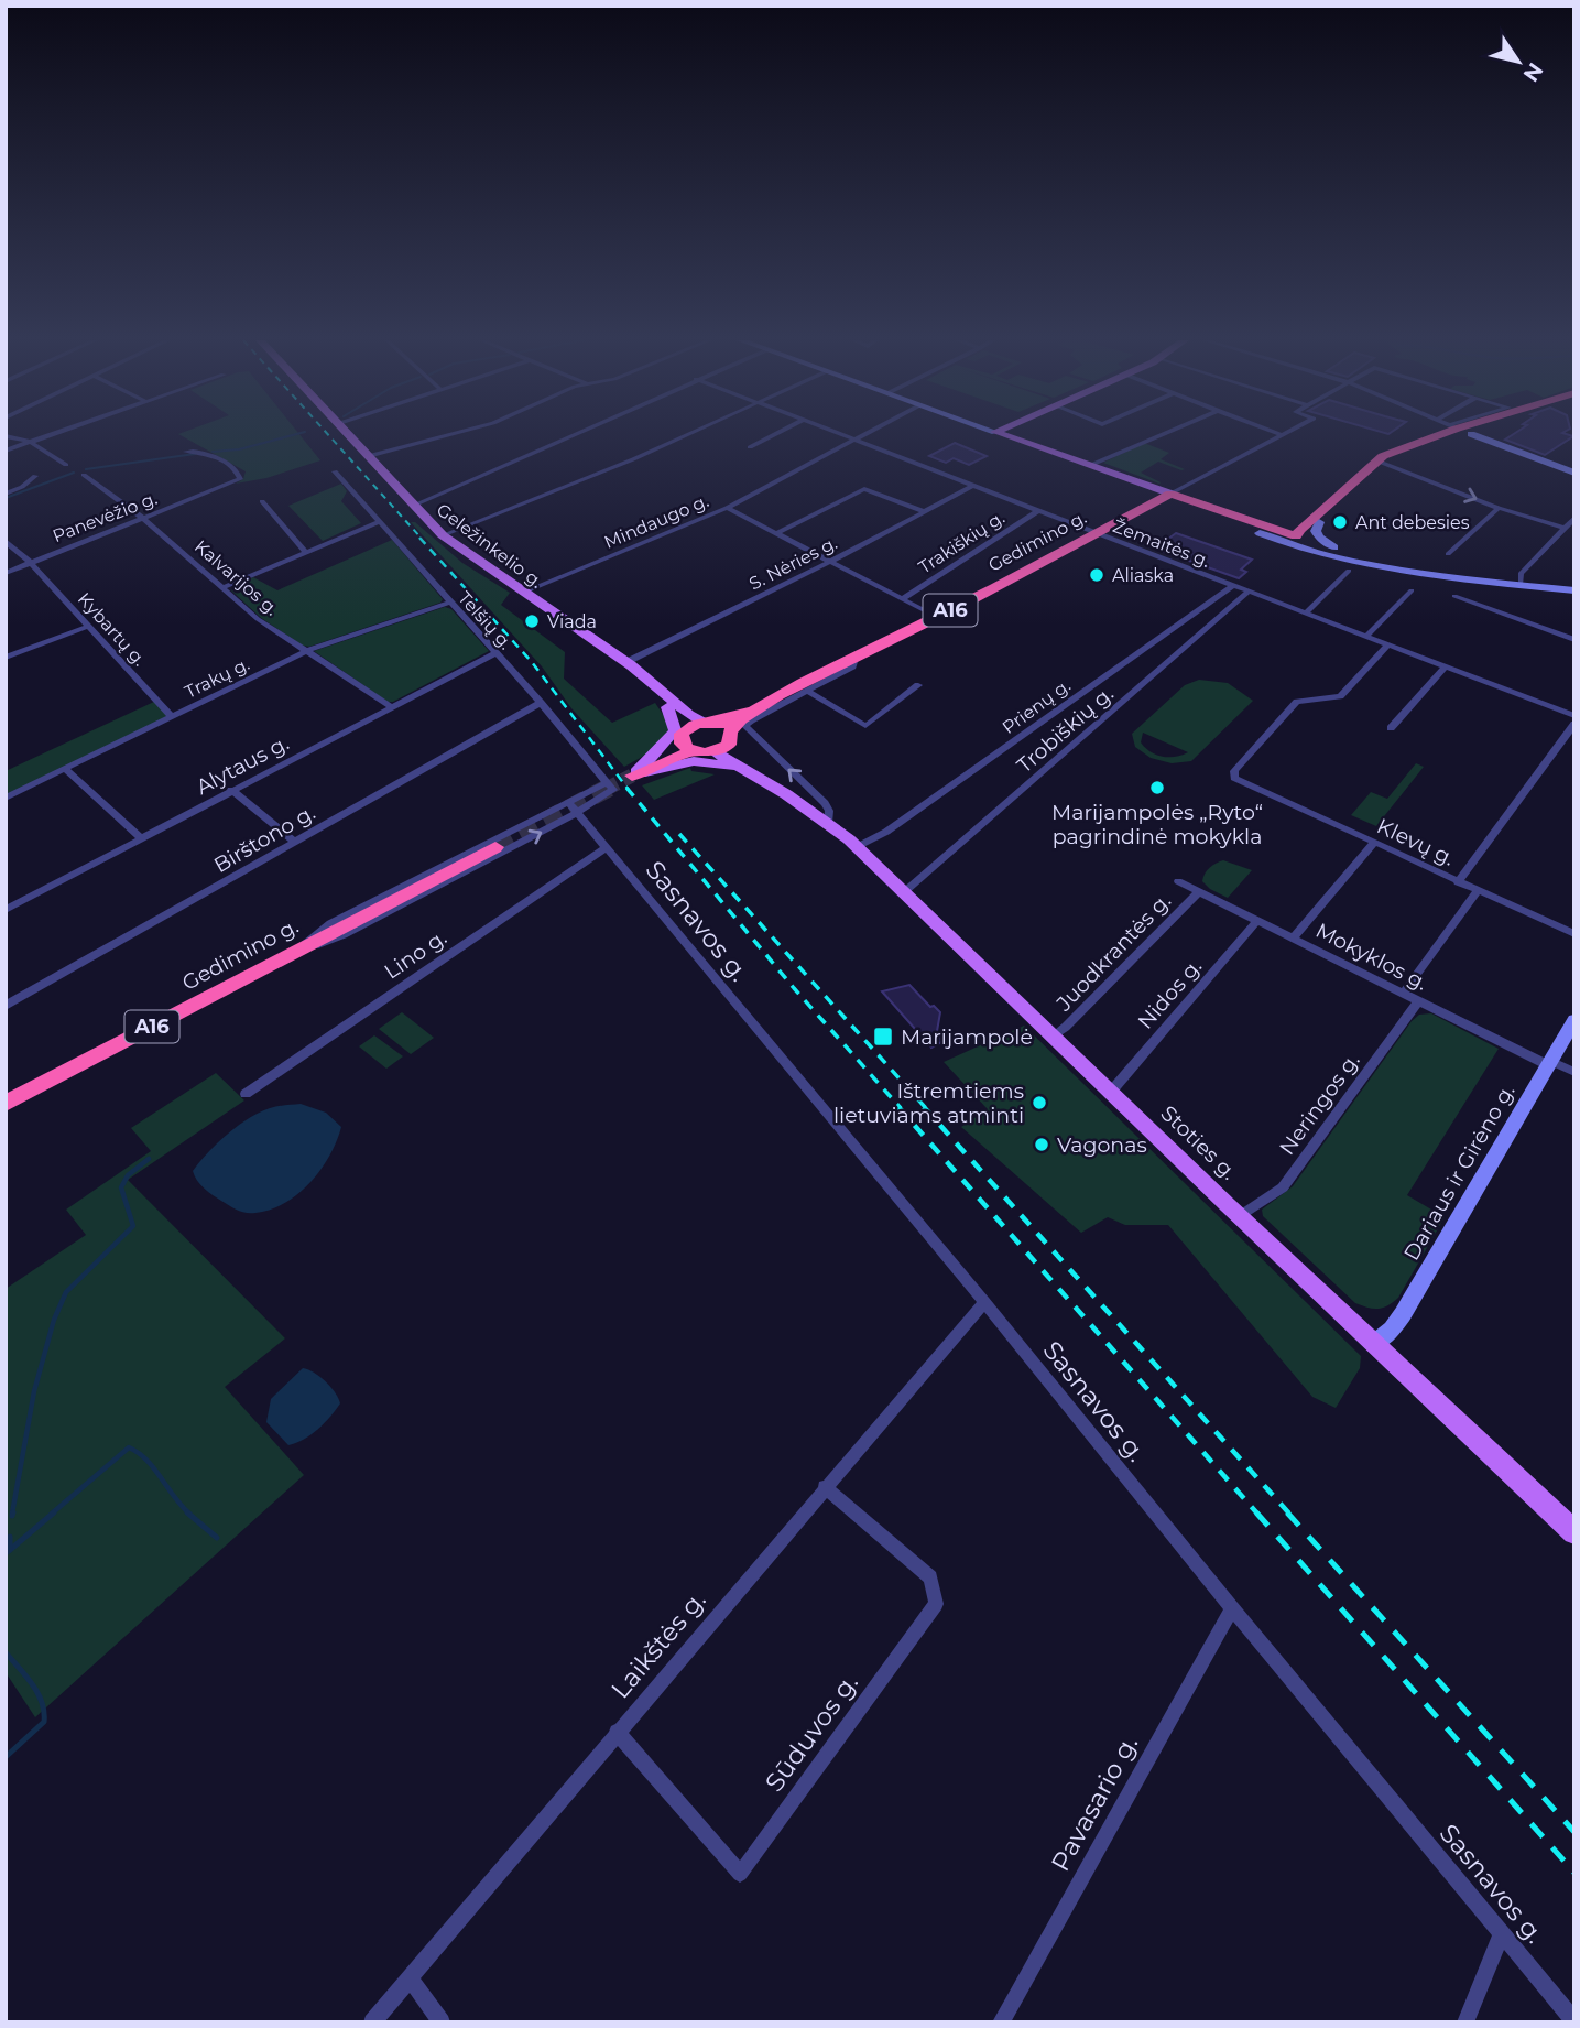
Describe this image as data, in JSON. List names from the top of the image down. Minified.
{"streets":{"highway":["Gedimino g.","A16"],"main road":["Geležinkelio g.","Stoties g.","Dariaus ir Girėno g."],"street":["Panevėžio g.","Mindaugo g.","Trakiškių g.","Žemaitės g.","S. Nėries g.","Kalvarijos g.","Telšių g.","Kybartų g.","Trakų g.","Prienų g.","Trobiškių g.","Alytaus g.","Birštono g.","Klevų g.","Sasnavos g.","Juodkrantės g.","Lino g.","Mokyklos g.","Nidos g.","Neringos g.","Laikštės g.","Sūduvos g.","Pavasario g."]},"crossings":[["Panevėžio g.","Kalvarijos g."],["Panevėžio g.","Kybartų g."],["Mindaugo g.","Žemaitės g."],["Mindaugo g.","Geležinkelio g."],["Gedimino g.","Žemaitės g."],["Gedimino g.","Geležinkelio g."],["Gedimino g.","Stoties g."],["Trakiškių g.","Žemaitės g."],["Žemaitės g.","S. Nėries g."],["Žemaitės g.","Prienų g."],["Žemaitės g.","Trobiškių g."],["Žemaitės g.","Klevų g."],["Geležinkelio g.","S. Nėries g."],["Kalvarijos g.","Trakų g."],["Kalvarijos g.","Alytaus g."],["Telšių g.","Trakų g."],["Telšių g.","Alytaus g."],["Telšių g.","Birštono g."],["Telšių g.","Sasnavos g."],["Kybartų g.","Trakų g."],["Prienų g.","Stoties g."],["Trobiškių g.","Stoties g."],["Sasnavos g.","Lino g."],["Sasnavos g.","Laikštės g."],["Sasnavos g.","Pavasario g."],["Juodkrantės g.","Mokyklos g."],["Juodkrantės g.","Stoties g."],["Mokyklos g.","Nidos g."],["Mokyklos g.","Neringos g."],["Mokyklos g.","Dariaus ir Girėno g."],["Nidos g.","Stoties g."],["Neringos g.","Stoties g."],["Stoties g.","Dariaus ir Girėno g."],["Laikštės g.","Sūduvos g."]],"places":{"other":["Ant debesies","Aliaska","Viada","Marijampolės „Ryto“ pagrindinė mokykla","Ištremtiems lietuviams atminti","Vagonas"],"transit":["Marijampolė"]},"north":"bottom right"}
